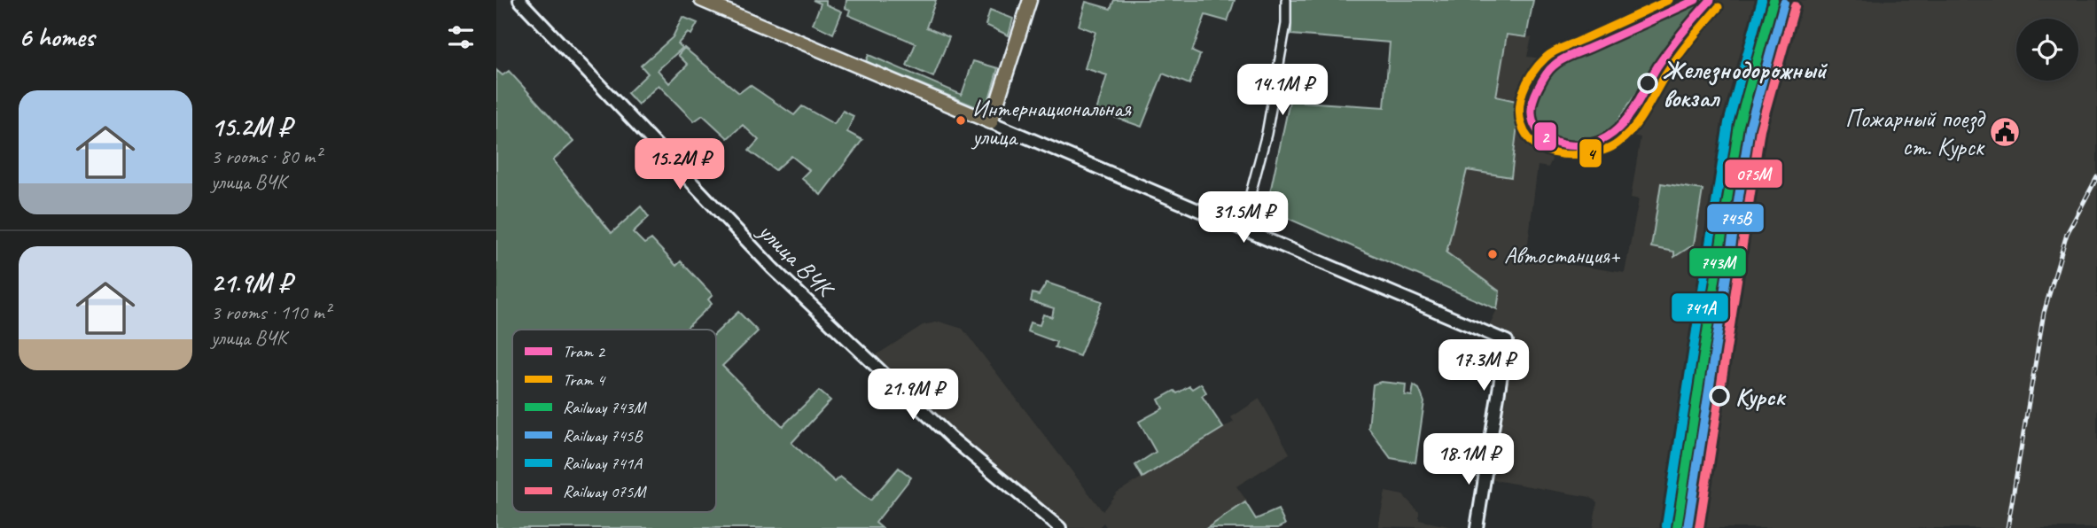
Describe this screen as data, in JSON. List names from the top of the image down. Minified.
{"streets":{"main road":["улица ВЧК"]},"places":{"other":["Железнодорожный вокзал","Интернациональная улица","Автостанция+","Курск"],"public building":["Пожарный поезд ст. Курск"]},"lines":["tram line 2","tram line 4","rail line 743М","rail line 741А","rail line 745В","rail line 075М"],"legend":["Tram 2","Tram 4","Railway 743М","Railway 745В","Railway 741А","Railway 075М"],"page":{"heading":"6 homes","price":["14.1M ₽","15.2M ₽","31.5M ₽","17.3M ₽","21.9M ₽","18.1M ₽"],"list":[{"name":"15.2M ₽","note":"3 rooms · 80 m² · улица ВЧК"},{"name":"21.9M ₽","note":"3 rooms · 110 m² · улица ВЧК"}]}}
